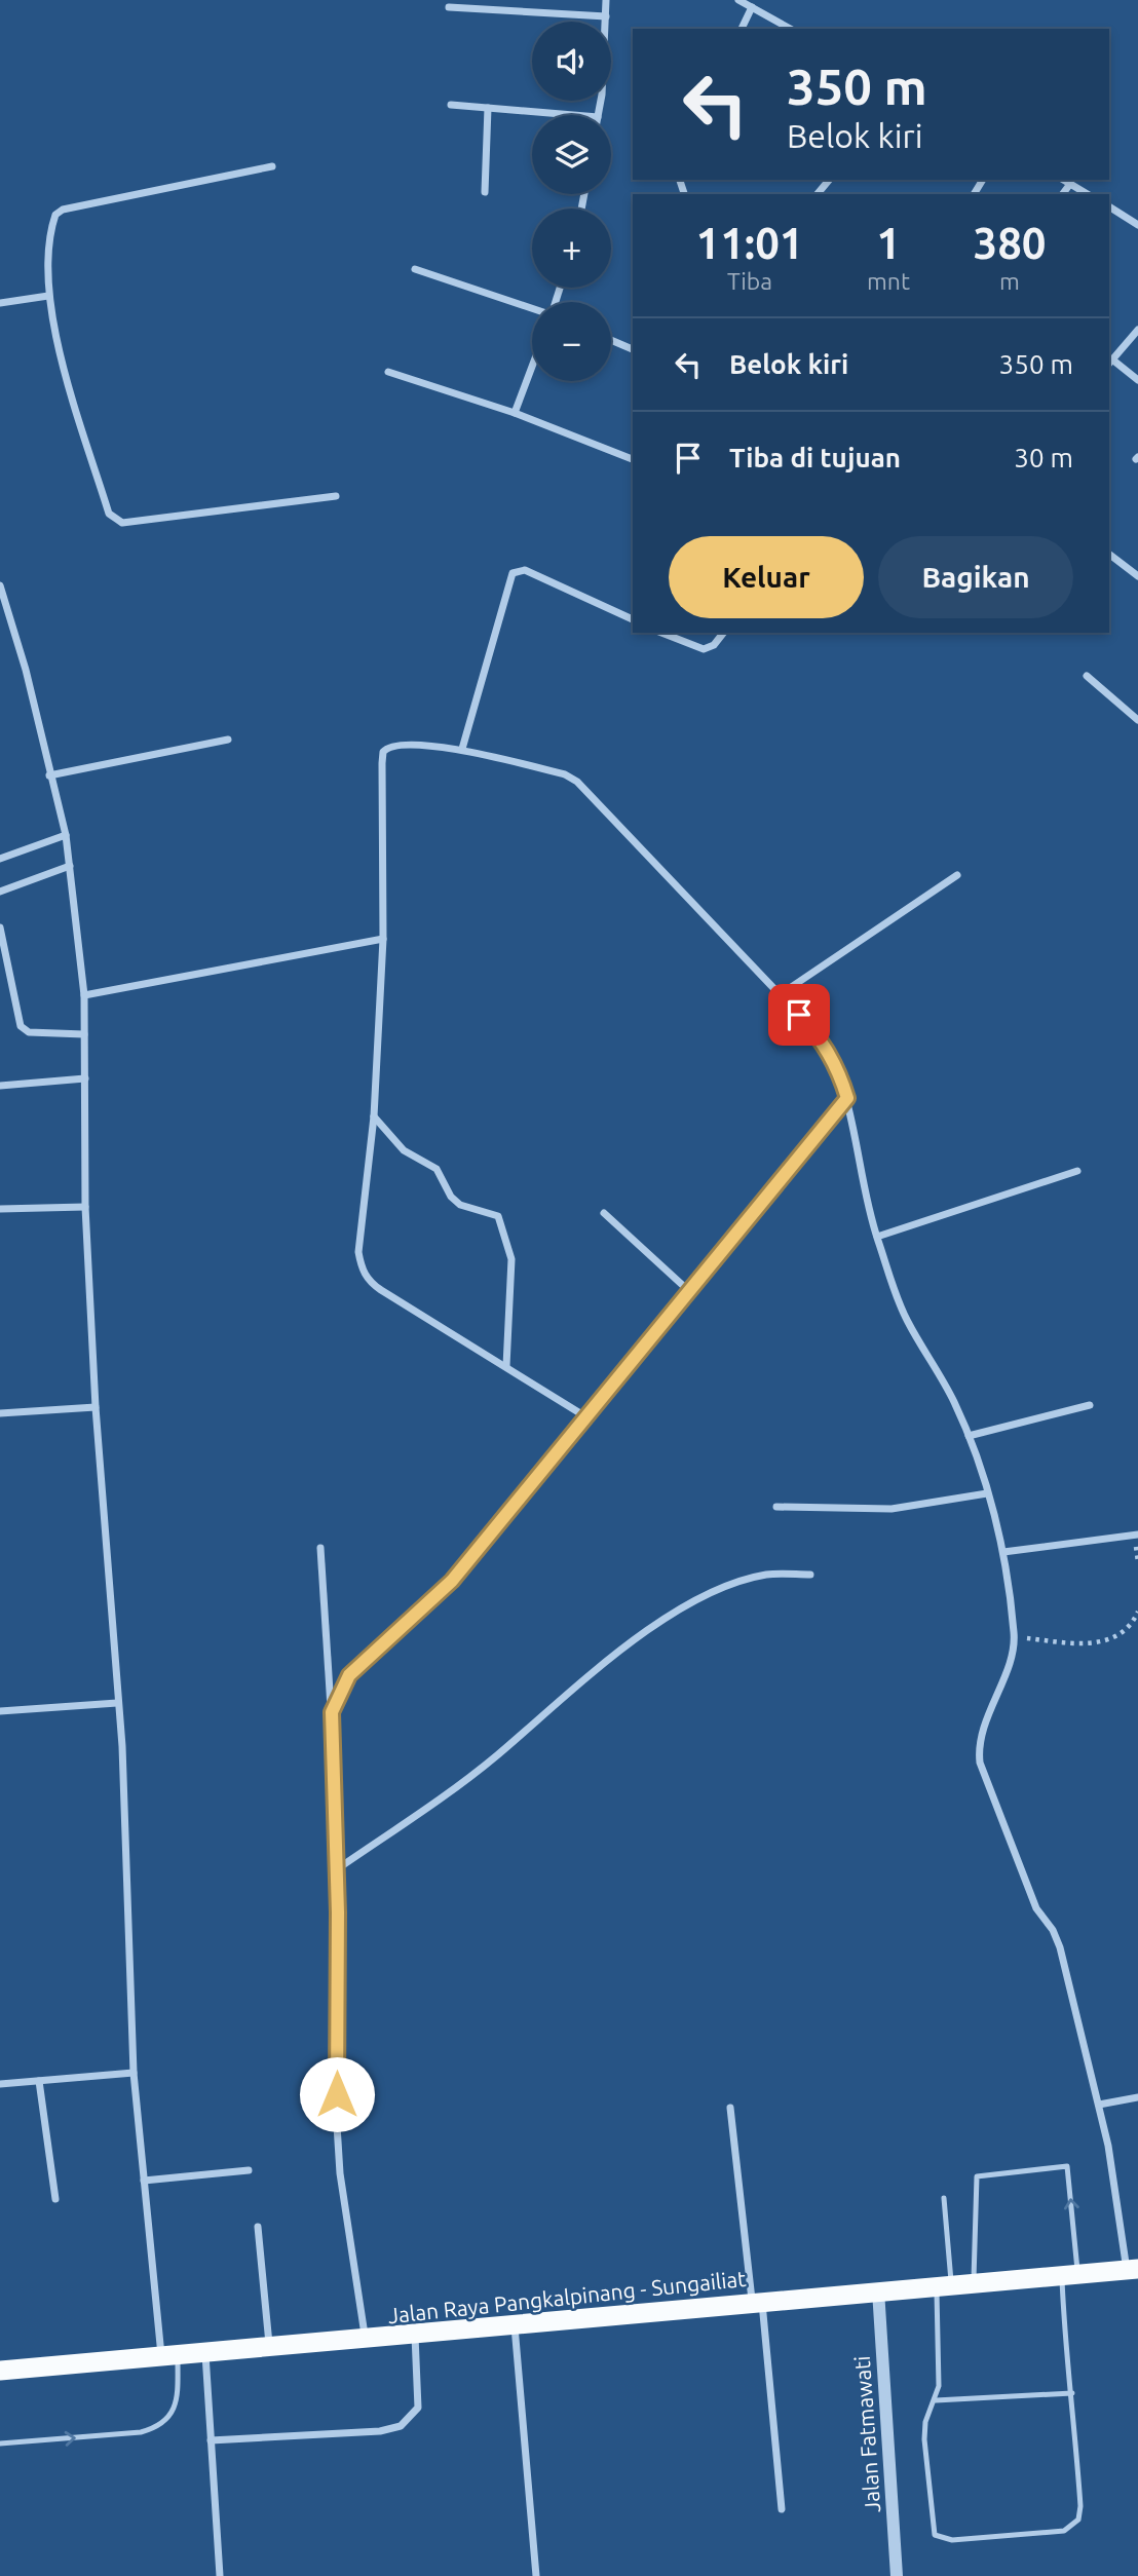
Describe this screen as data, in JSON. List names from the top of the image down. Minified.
{"streets":{"highway":["Jalan Raya Pangkalpinang - Sungailiat"],"street":["Jalan Fatmawati"]},"crossings":[["Jalan Raya Pangkalpinang - Sungailiat","Jalan Fatmawati"]],"page":{"map_buttons":["+","−"],"turn":["350 m","Belok kiri"],"eta":["11:01","Tiba","1","mnt","380","m"],"list":[{"name":"Belok kiri","value":"350 m"},{"name":"Tiba di tujuan","value":"30 m"}],"buttons":["Keluar","Bagikan"]}}
